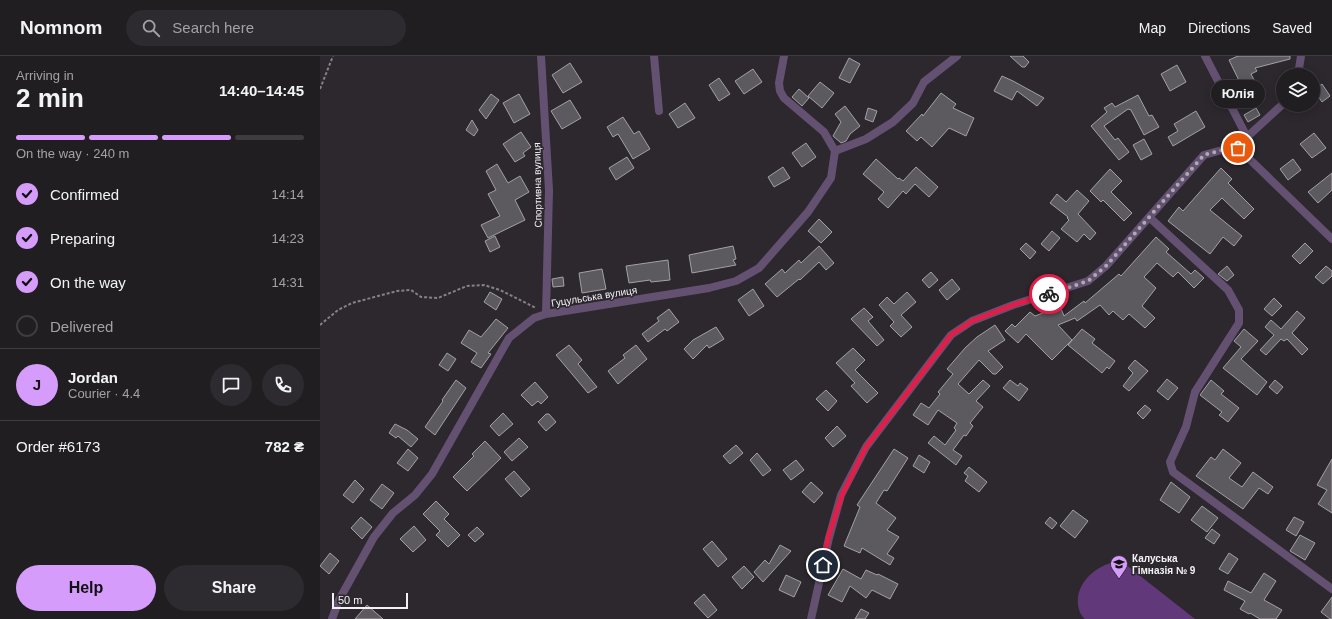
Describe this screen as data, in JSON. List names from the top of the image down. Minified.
{"streets":{"street":["Спортивна вулиця","Гуцульська вулиця"]},"crossings":[["Спортивна вулиця","Гуцульська вулиця"]],"places":{"other":["Юлія"],"school or university":["Калуська Гімназія № 9"]},"scale_bar":"50 m","page":{"header":"Nomnom","search":"Search here","nav":["Map","Directions","Saved"],"heading":["2 min","Arriving in","14:40–14:45"],"panel":["Jordan","Courier · 4.4","Order #6173","782 ₴"],"bubble":"Юлія","bar":"On the way · 240 m","list":[["Confirmed","14:14"],["Preparing","14:23"],["On the way","14:31"],"Delivered"],"round":"J","buttons":["Help","Share"],"scale":"50 m"}}
